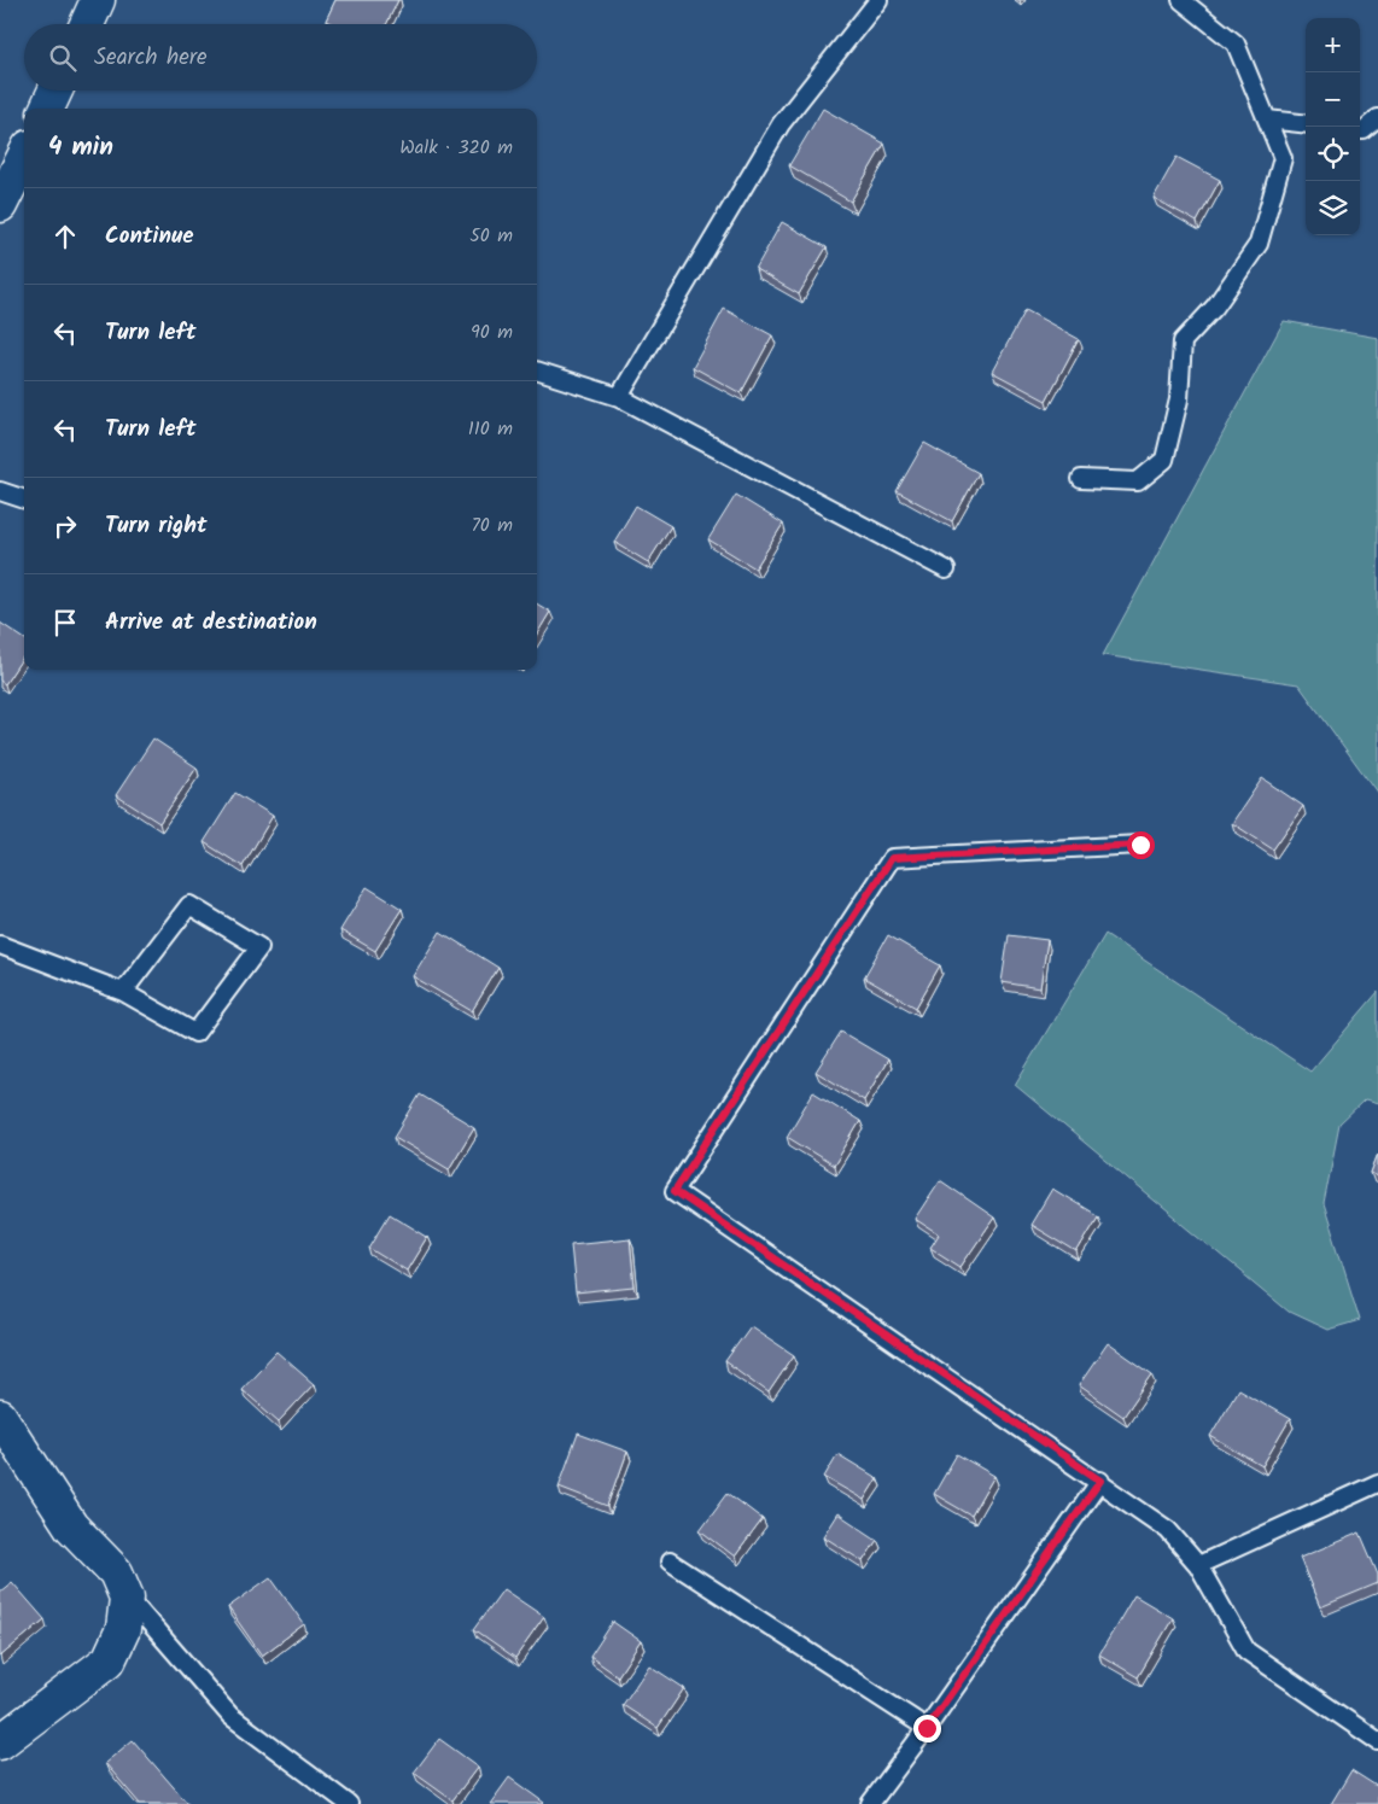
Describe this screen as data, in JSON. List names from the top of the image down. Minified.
{"page":{"map_buttons":["+","−"],"search":"Search here","heading":["4 min","Walk · 320 m"],"list":[["Continue","50 m"],["Turn left","90 m"],["Turn left","110 m"],["Turn right","70 m"],"Arrive at destination"]}}
